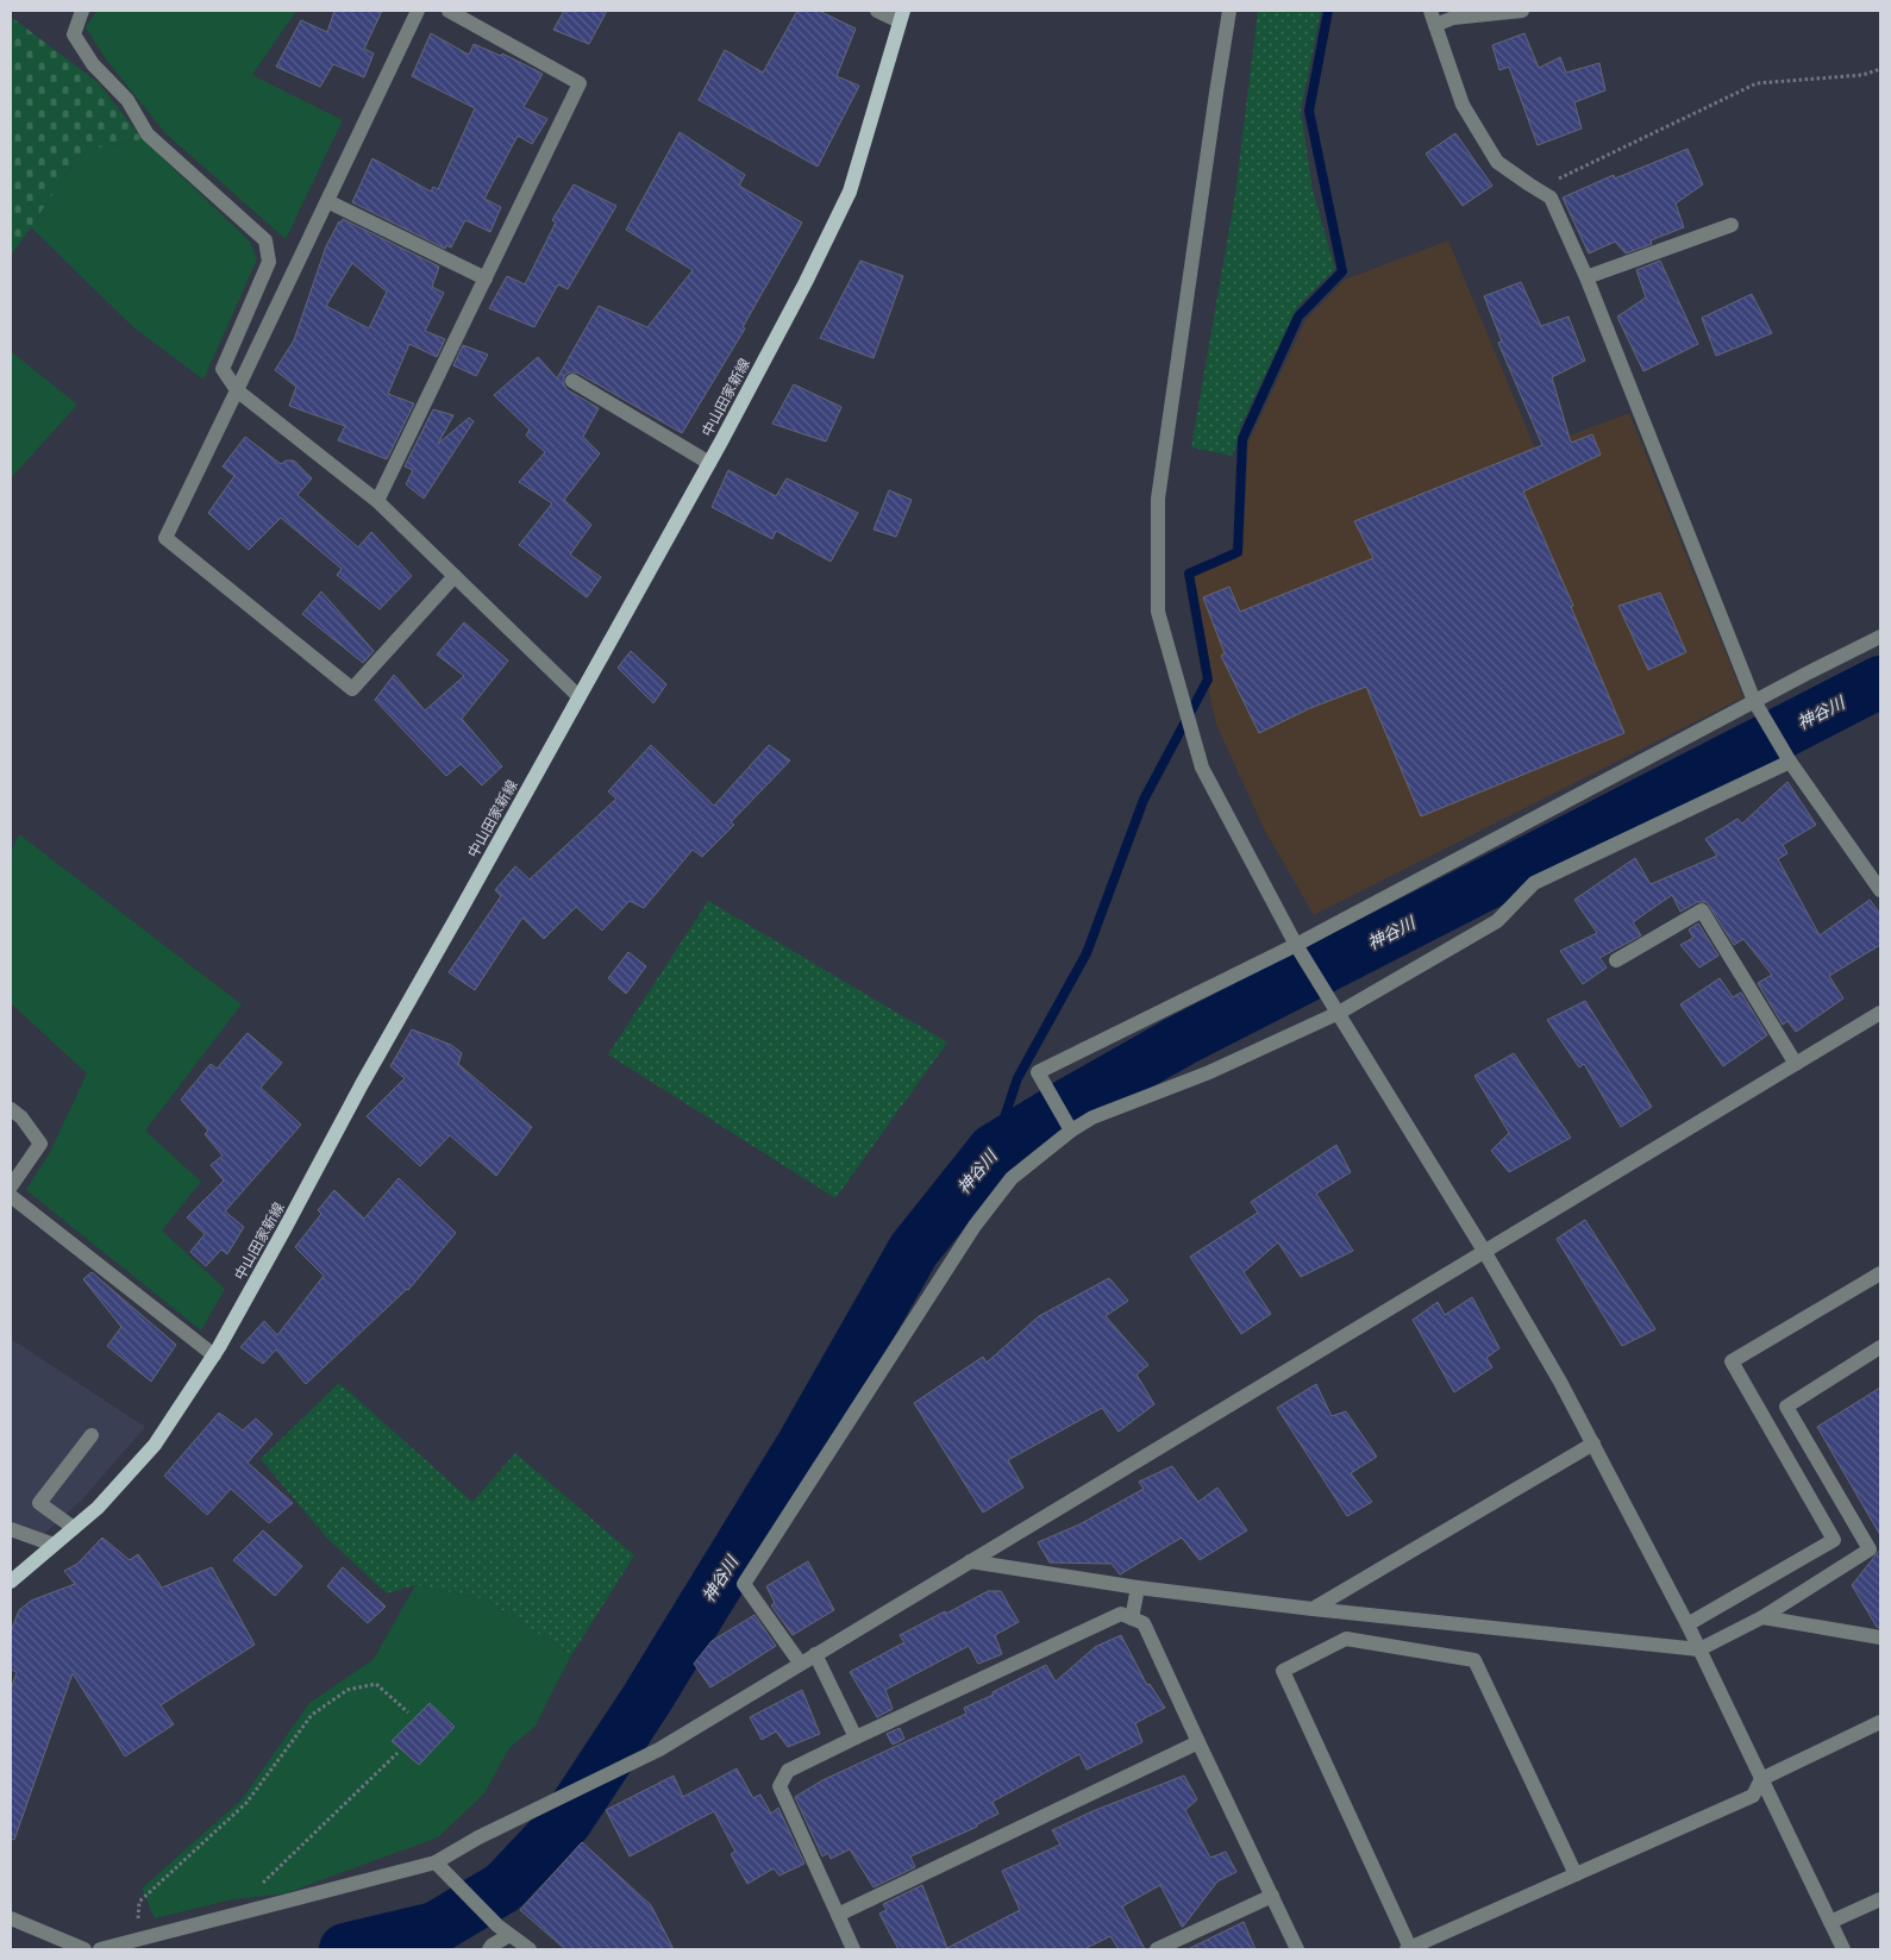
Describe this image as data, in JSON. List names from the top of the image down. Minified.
{"streets":{"main road":["中山田家新線"]},"water":["神谷川"]}
